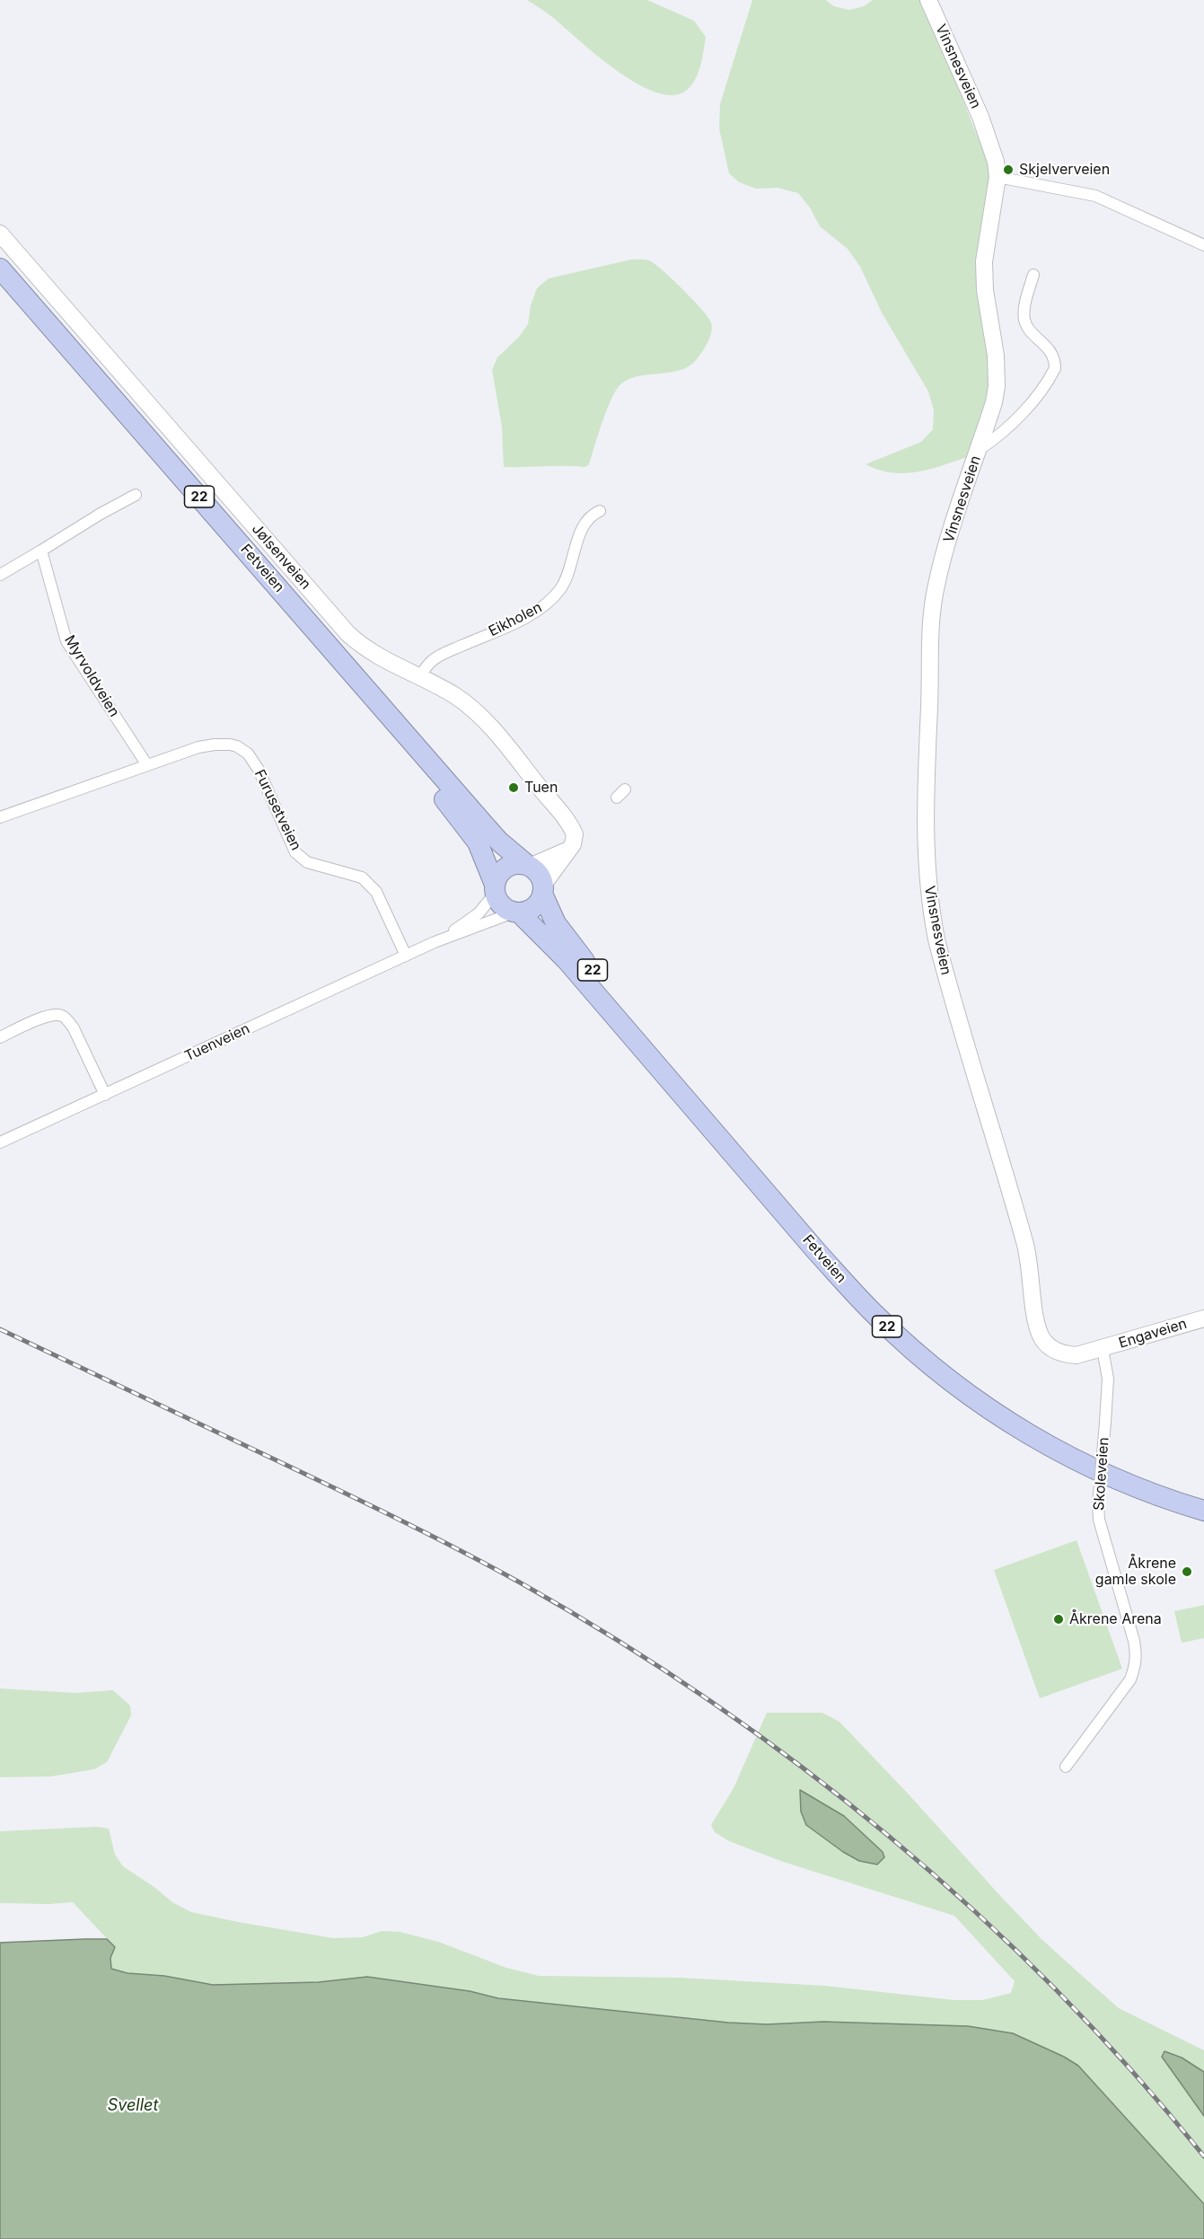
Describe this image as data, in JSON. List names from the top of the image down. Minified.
{"streets":{"highway":["22","Fetveien"],"main road":["Vinsnesveien","Jølsenveien","Engaveien"],"street":["Eikholen","Myrvoldveien","Furusetveien","Tuenveien","Skoleveien"]},"crossings":[["Vinsnesveien","Engaveien"],["Vinsnesveien","Skoleveien"],["22","Fetveien"],["22","Tuenveien"],["Jølsenveien","Eikholen"],["Fetveien","Tuenveien"],["Myrvoldveien","Furusetveien"],["Furusetveien","Tuenveien"],["Engaveien","Skoleveien"]],"water":["Svellet"],"places":["Skjelverveien","Tuen","Åkrene gamle skole","Åkrene Arena"]}
